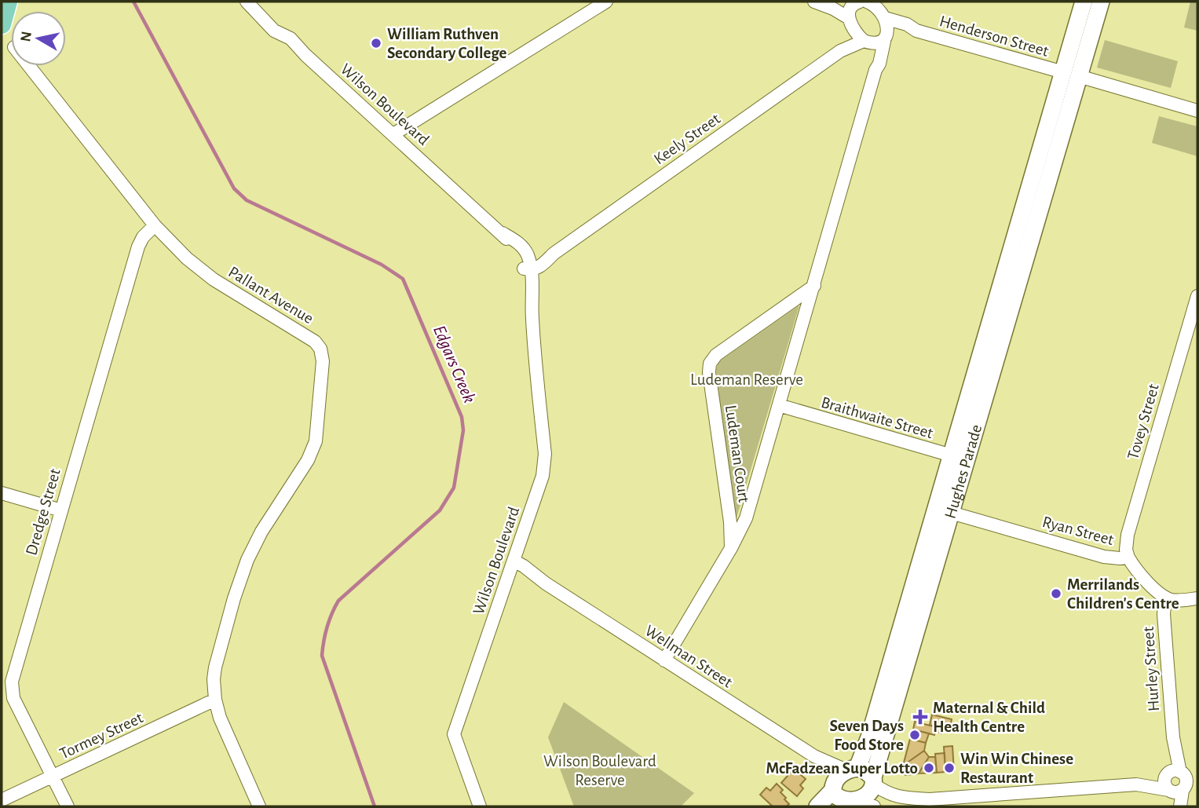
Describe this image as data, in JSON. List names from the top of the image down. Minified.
{"streets":{"street":["Henderson Street","Wilson Boulevard","Keely Street","Pallant Avenue","Braithwaite Street","Tovey Street","Ludeman Court","Hughes Parade","Dredge Street","Ryan Street","Wellman Street","Hurley Street","Tormey Street"]},"crossings":[["Henderson Street","Keely Street"],["Henderson Street","Ludeman Court"],["Henderson Street","Hughes Parade"],["Wilson Boulevard","Keely Street"],["Wilson Boulevard","Wellman Street"],["Keely Street","Ludeman Court"],["Pallant Avenue","Dredge Street"],["Pallant Avenue","Tormey Street"],["Braithwaite Street","Ludeman Court"],["Braithwaite Street","Hughes Parade"],["Tovey Street","Ryan Street"],["Ludeman Court","Wellman Street"],["Hughes Parade","Ryan Street"],["Hughes Parade","Wellman Street"],["Dredge Street","Tormey Street"],["Ryan Street","Hurley Street"]],"water":["Edgars Creek"],"parks":["Ludeman Reserve","Wilson Boulevard Reserve"],"places":{"other":["William Ruthven Secondary College","Merrilands Children's Centre","Seven Days Food Store","McFadzean Super Lotto","Win Win Chinese Restaurant"],"health":["Maternal & Child Health Centre"]},"north":"left"}
